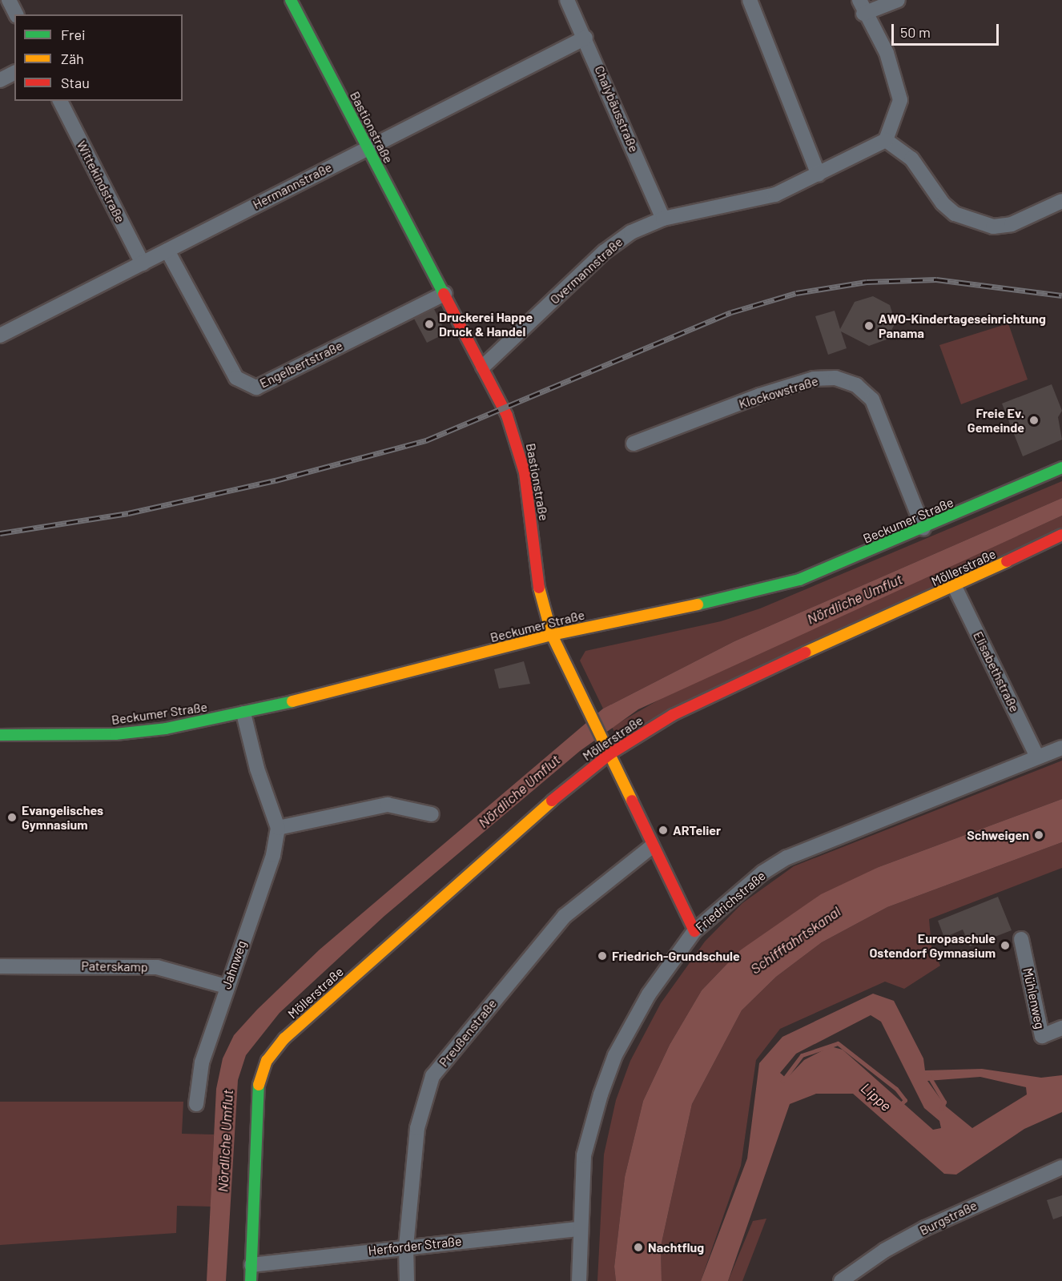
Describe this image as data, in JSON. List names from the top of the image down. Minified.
{"streets":{"street":["Chalybäusstraße","Bastionstraße","Wittekindstraße","Hermannstraße","Overmannstraße","Engelbertstraße","Klockowstraße","Beckumer Straße","Möllerstraße","Elisabethstraße","Friedrichstraße","Jahnweg","Paterskamp","Mühlenweg","Preußenstraße","Burgstraße","Herforder Straße"]},"crossings":[["Chalybäusstraße","Hermannstraße"],["Chalybäusstraße","Overmannstraße"],["Bastionstraße","Hermannstraße"],["Bastionstraße","Overmannstraße"],["Bastionstraße","Engelbertstraße"],["Bastionstraße","Beckumer Straße"],["Bastionstraße","Möllerstraße"],["Bastionstraße","Friedrichstraße"],["Bastionstraße","Preußenstraße"],["Wittekindstraße","Hermannstraße"],["Hermannstraße","Engelbertstraße"],["Klockowstraße","Beckumer Straße"],["Möllerstraße","Elisabethstraße"],["Möllerstraße","Herforder Straße"],["Elisabethstraße","Friedrichstraße"],["Friedrichstraße","Herforder Straße"],["Jahnweg","Paterskamp"],["Preußenstraße","Herforder Straße"]],"water":["Nördliche Umflut","Schifffahrtskanal","Lippe"],"places":["Druckerei Happe Druck & Handel","AWO-Kindertageseinrichtung Panama","Freie Ev. Gemeinde","Evangelisches Gymnasium","ARTelier","Schweigen","Europaschule Ostendorf Gymnasium","Friedrich-Grundschule","Nachtflug"],"legend":["Frei","Zäh","Stau"],"scale_bar":"50 m"}
